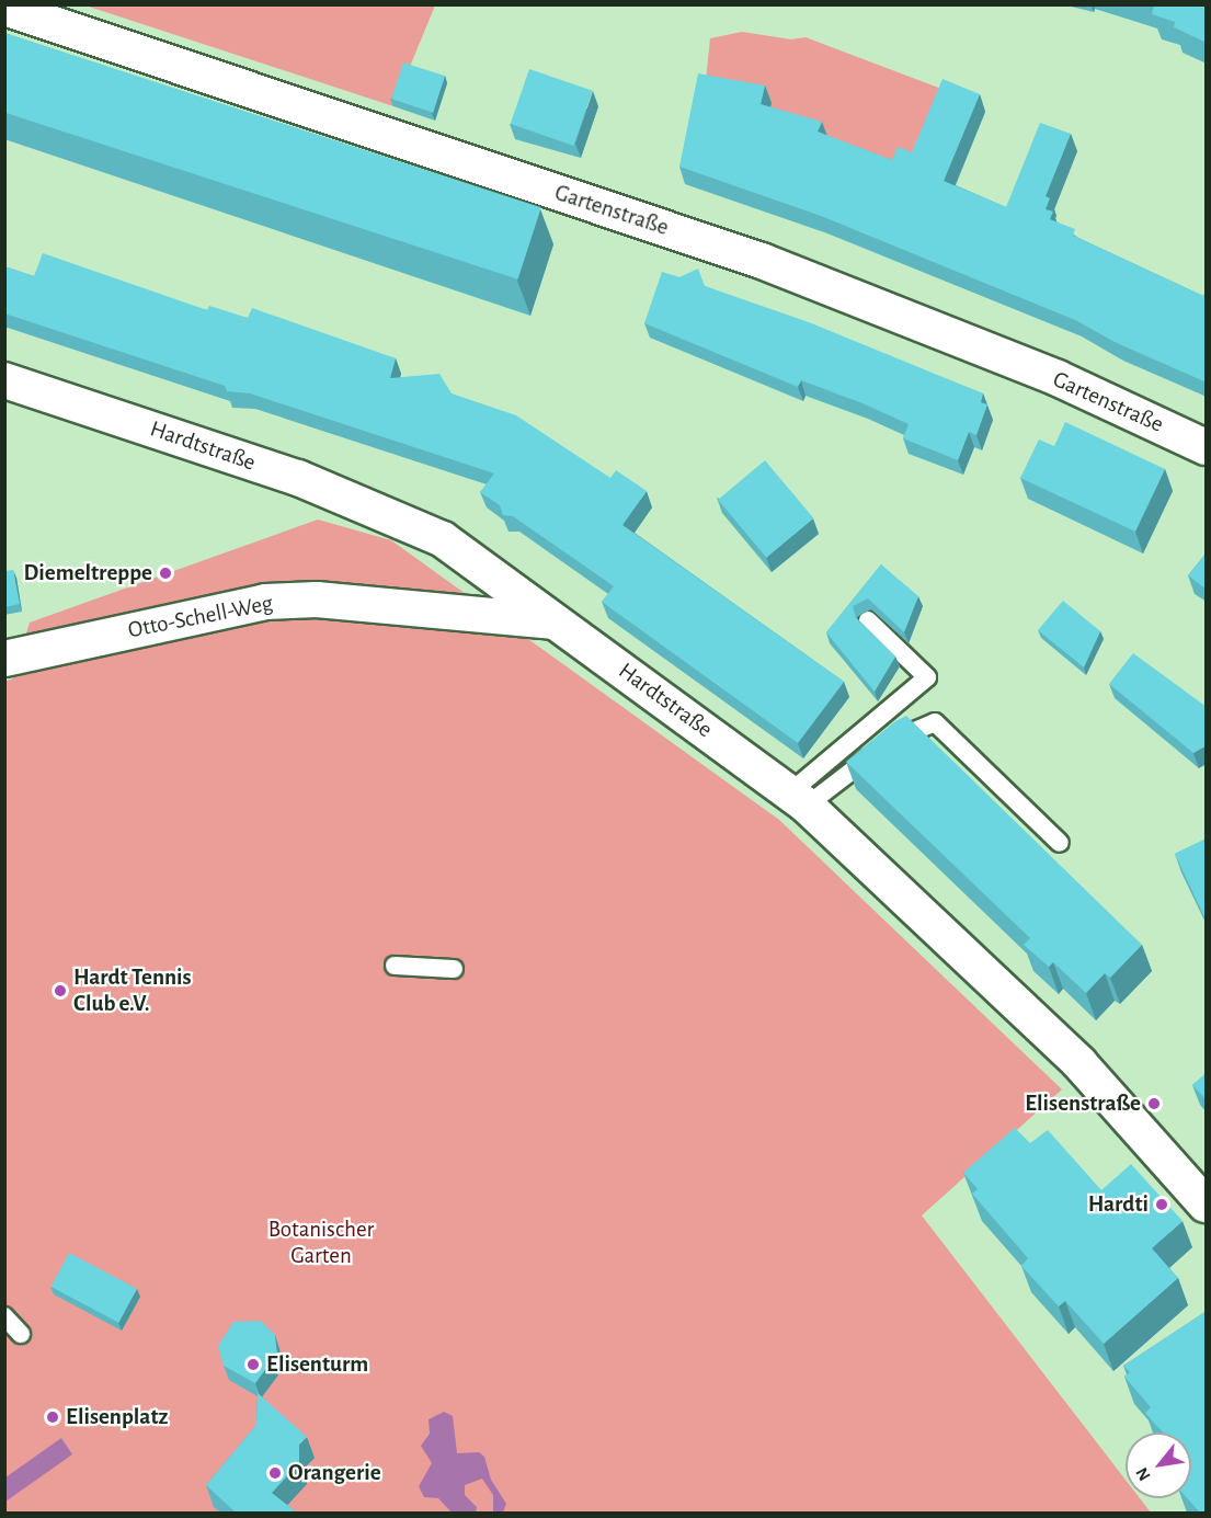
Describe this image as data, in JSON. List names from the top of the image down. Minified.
{"streets":{"street":["Gartenstraße","Hardtstraße","Otto-Schell-Weg"]},"crossings":[["Hardtstraße","Otto-Schell-Weg"]],"parks":["Botanischer Garten"],"places":["Diemeltreppe","Hardt Tennis Club e.V.","Elisenstraße","Hardti","Elisenturm","Elisenplatz","Orangerie"],"north":"bottom left"}
